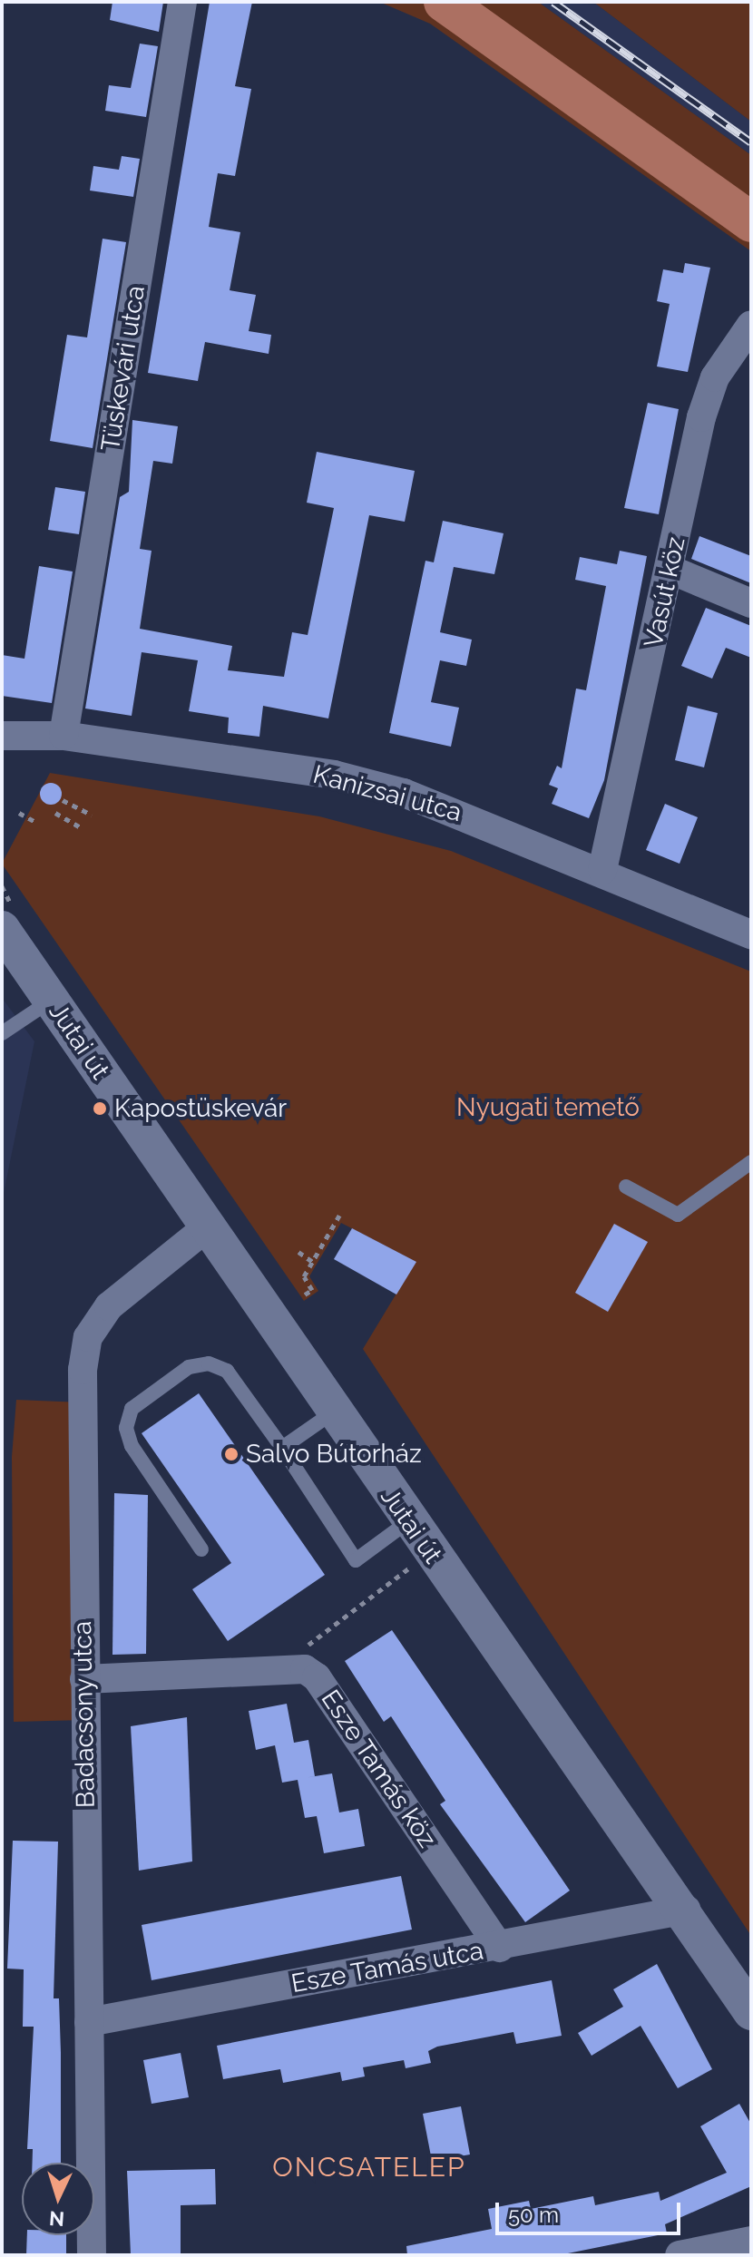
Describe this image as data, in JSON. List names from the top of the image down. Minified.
{"streets":{"street":["Tüskevári utca","Vasút köz","Kanizsai utca","Jutai út","Badacsony utca","Esze Tamás köz","Esze Tamás utca"]},"crossings":[["Tüskevári utca","Kanizsai utca"],["Vasút köz","Kanizsai utca"],["Jutai út","Badacsony utca"],["Jutai út","Esze Tamás utca"],["Badacsony utca","Esze Tamás utca"],["Esze Tamás köz","Esze Tamás utca"]],"districts":["ONCSATELEP"],"parks":["Nyugati temető"],"places":["Kapostüskevár","Salvo Bútorház"],"scale_bar":"50 m","north":"bottom"}
